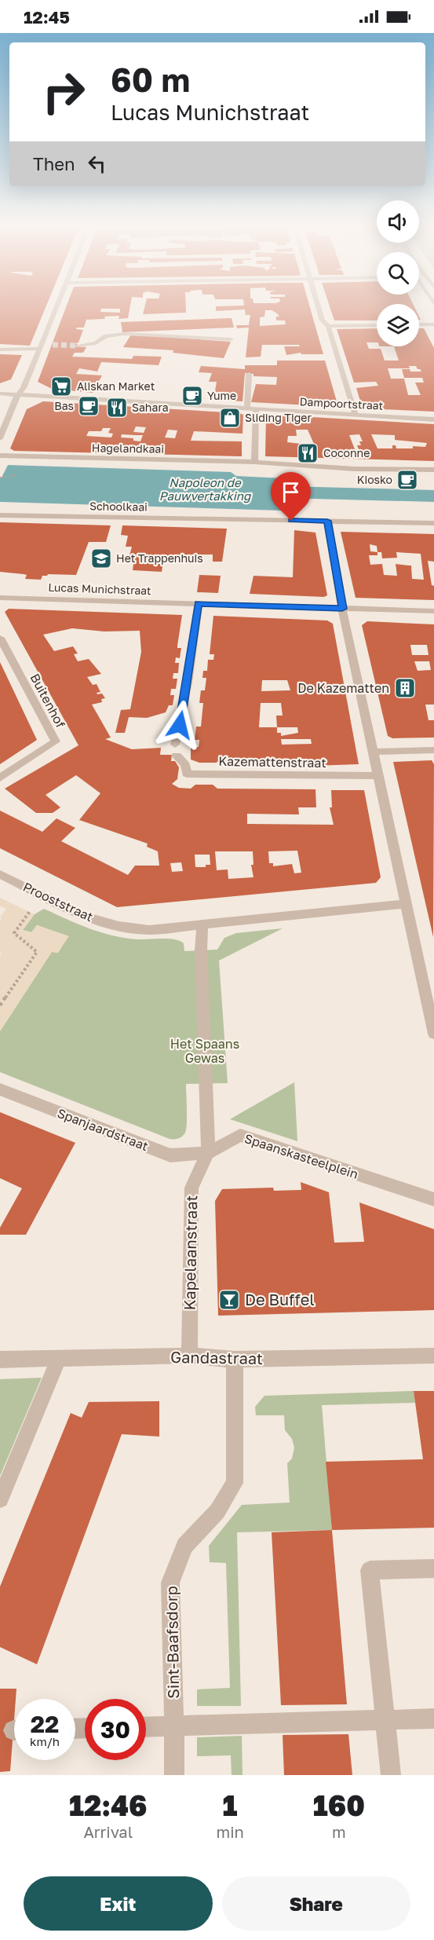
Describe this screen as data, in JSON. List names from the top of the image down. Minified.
{"streets":{"street":["Dampoortstraat","Hagelandkaai","Schoolkaai","Lucas Munichstraat","Buitenhof","Kazemattenstraat","Prooststraat","Spanjaardstraat","Spaanskasteelplein","Kapelaanstraat","Gandastraat","Sint-Baafsdorp"]},"crossings":[["Lucas Munichstraat","Kazemattenstraat"],["Spanjaardstraat","Spaanskasteelplein"],["Spanjaardstraat","Kapelaanstraat"],["Spaanskasteelplein","Kapelaanstraat"],["Kapelaanstraat","Gandastraat"],["Gandastraat","Sint-Baafsdorp"]],"water":["Napoleon de Pauwvertakking"],"parks":["Het Spaans Gewas"],"places":{"supermarket":["Aliskan Market"],"cafe":["Yume","Bas","Kiosko"],"restaurant":["Sahara","Coconne"],"shop":["Sliding Tiger"],"school or university":["Het Trappenhuis"],"building":["De Kazematten"],"bar":["De Buffel"]},"page":{"status":"12:45","turn":["60 m","Lucas Munichstraat"],"then":"Then","speed":"22 km/h","limit":"30","eta":["12:46","Arrival","1","min","160","m"],"buttons":["Exit","Share"]}}
